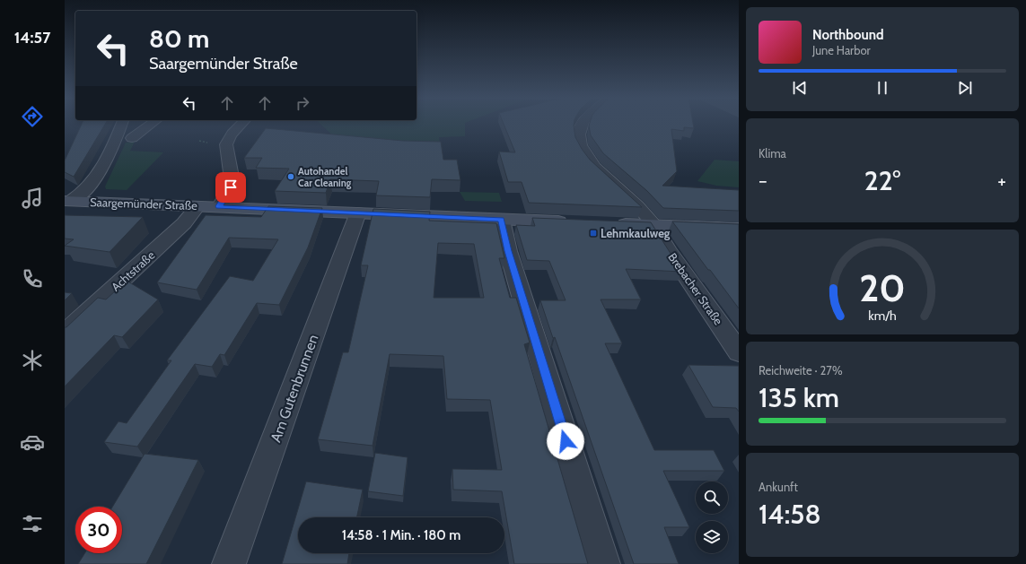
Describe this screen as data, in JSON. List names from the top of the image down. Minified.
{"streets":{"street":["Saargemünder Straße","Achtstraße","Brebacher Straße","Am Gutenbrunnen"]},"crossings":[["Saargemünder Straße","Achtstraße"],["Saargemünder Straße","Am Gutenbrunnen"]],"places":{"other":["Autohandel Car Cleaning"],"transit":["Lehmkaulweg"]},"page":{"tabs":"14:57","turn":["80 m","Saargemünder Straße"],"song":["Northbound","June Harbor"],"tile":["Klima",["Reichweite · 27%","135 km"],["Ankunft","14:58"]],"heat":["−","22°","+"],"limit":"30","trip":"14:58 · 1 Min. · 180 m","gauge":["20","km/h"]}}
